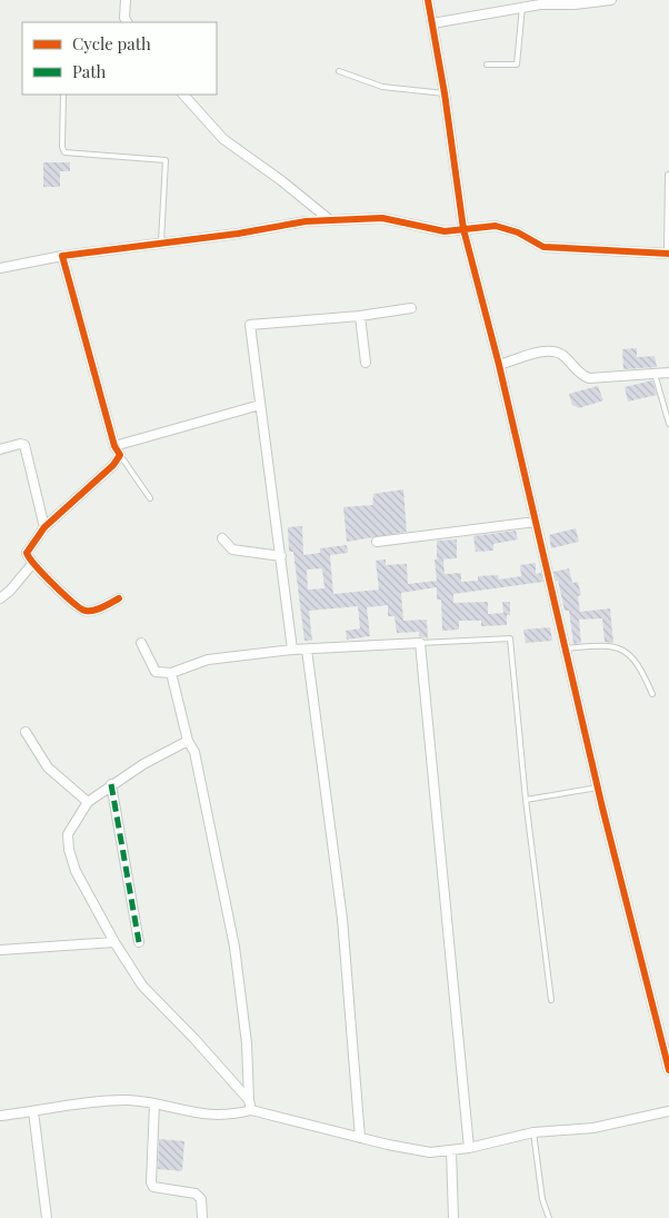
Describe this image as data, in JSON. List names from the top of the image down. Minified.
{"legend":["Cycle path","Path"]}
